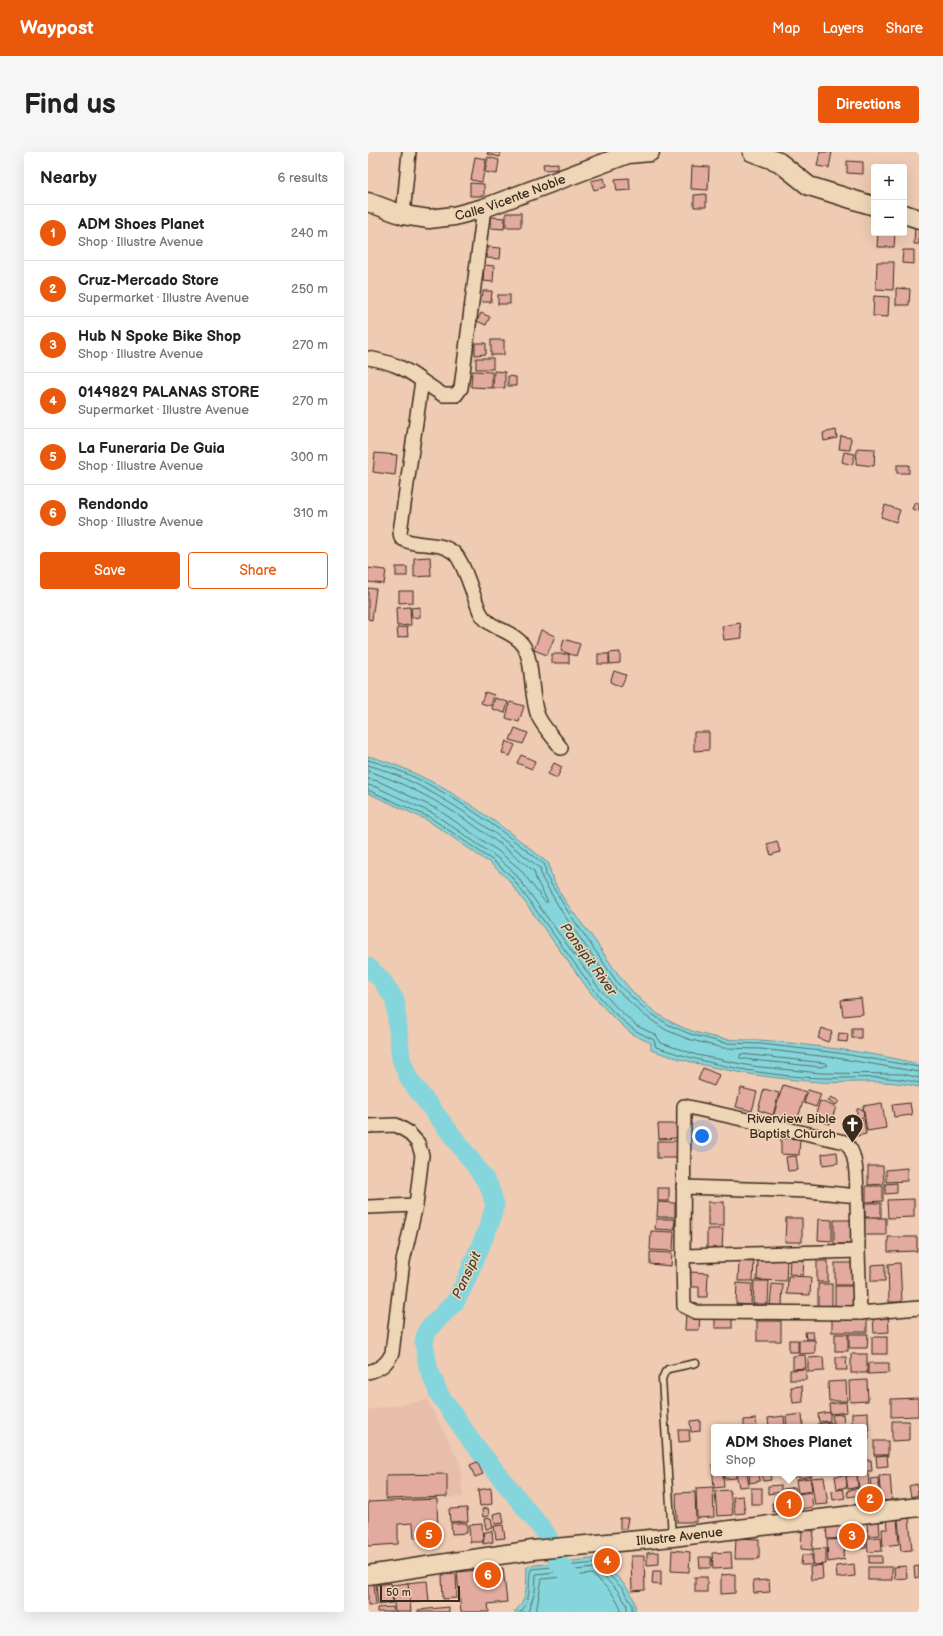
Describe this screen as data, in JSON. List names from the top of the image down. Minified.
{"streets":{"main road":["Calle Vicente Noble","Illustre Avenue"]},"water":["Pansipit River","Pansipit"],"places":{"church":["Riverview Bible Baptist Church"]},"scale_bar":"50 m","page":{"header":"Waypost","nav":["Map","Layers","Share"],"buttons":["Directions",["Save","Share"]],"title":"Find us","heading":["Nearby","6 results"],"map_buttons":["+","−"],"list":[{"mark":"1","name":"ADM Shoes Planet","note":"Shop · Illustre Avenue","value":"240 m"},{"mark":"2","name":"Cruz-Mercado Store","note":"Supermarket · Illustre Avenue","value":"250 m"},{"mark":"3","name":"Hub N Spoke Bike Shop","note":"Shop · Illustre Avenue","value":"270 m"},{"mark":"4","name":"0149829 PALANAS STORE","note":"Supermarket · Illustre Avenue","value":"270 m"},{"mark":"5","name":"La Funeraria De Guia","note":"Shop · Illustre Avenue","value":"300 m"},{"mark":"6","name":"Rendondo","note":"Shop · Illustre Avenue","value":"310 m"}],"popup":["ADM Shoes Planet","Shop"],"pins":["2","1","5","3","4","6"],"scale":"50 m"}}
